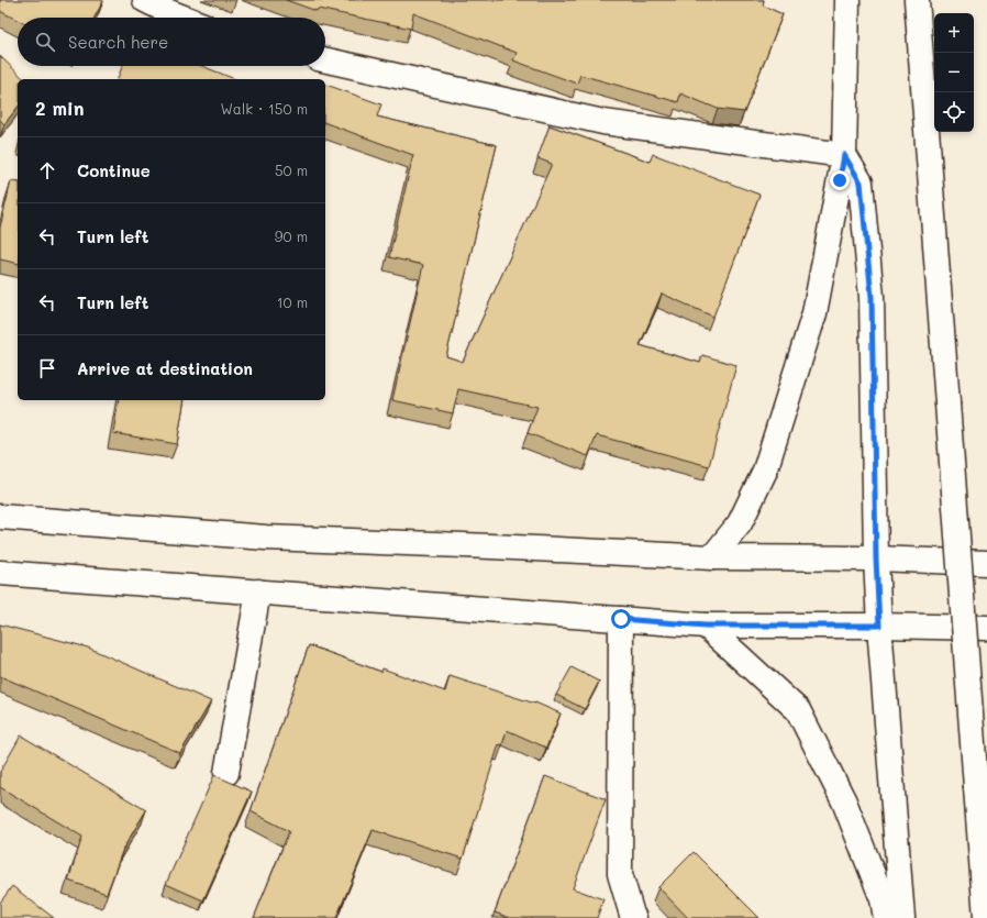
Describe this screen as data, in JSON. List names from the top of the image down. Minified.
{"page":{"map_buttons":["+","−"],"search":"Search here","heading":["2 min","Walk · 150 m"],"list":[["Continue","50 m"],["Turn left","90 m"],["Turn left","10 m"],"Arrive at destination"]}}
